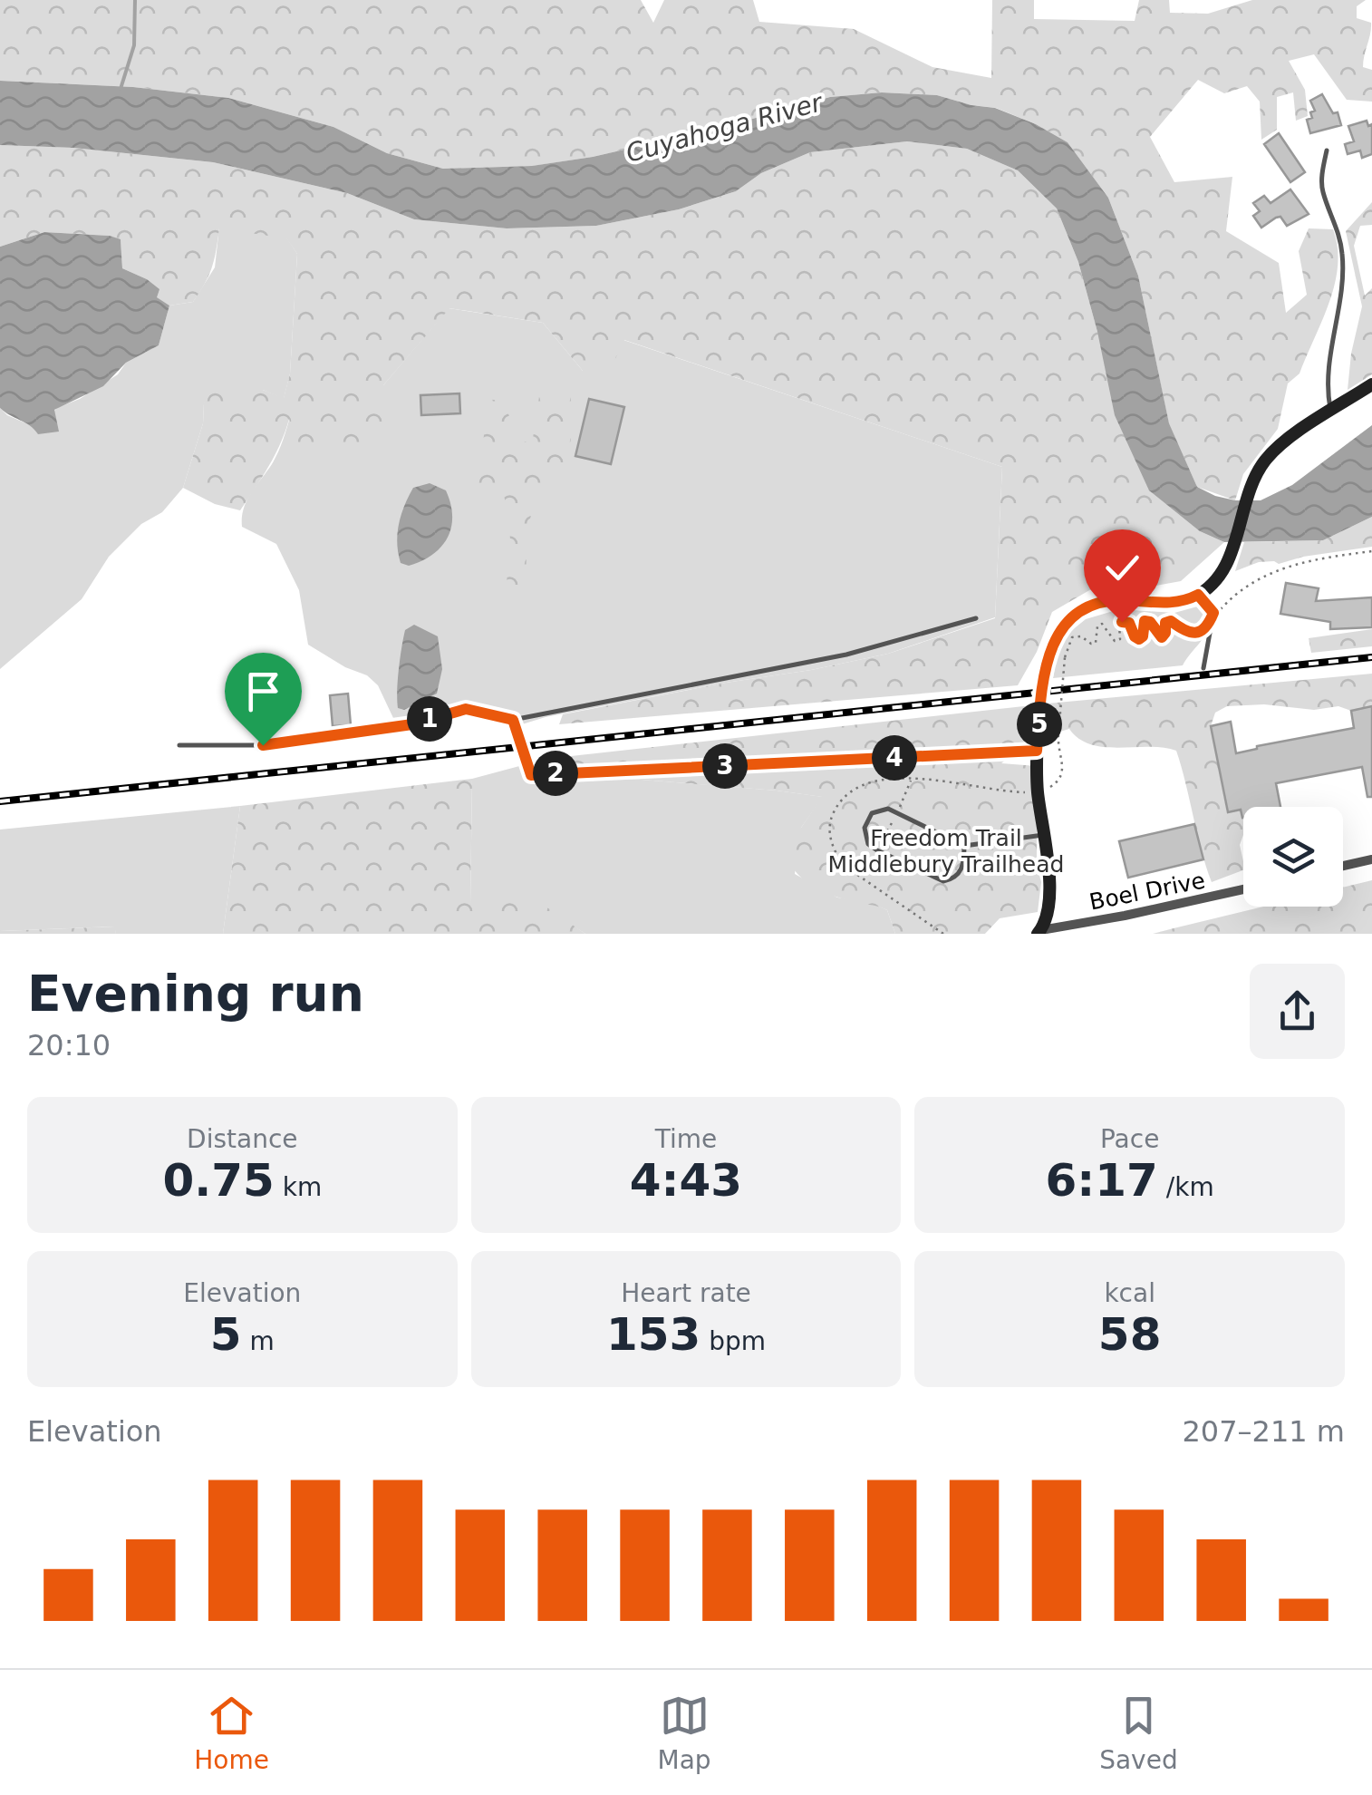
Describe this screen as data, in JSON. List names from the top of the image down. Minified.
{"streets":{"street":["Boel Drive"]},"water":["Cuyahoga River"],"parks":["Freedom Trail Middlebury Trailhead"],"page":{"pins":["1","5","4","3","2"],"heading":["Evening run","20:10"],"stats":[["Distance","0.75 km"],["Time","4:43"],["Pace","6:17 /km"],["Elevation","5 m"],["Heart rate","153 bpm"],["kcal","58"]],"chart":["Elevation","207–211 m"],"tabs":["Home","Map","Saved"]}}
